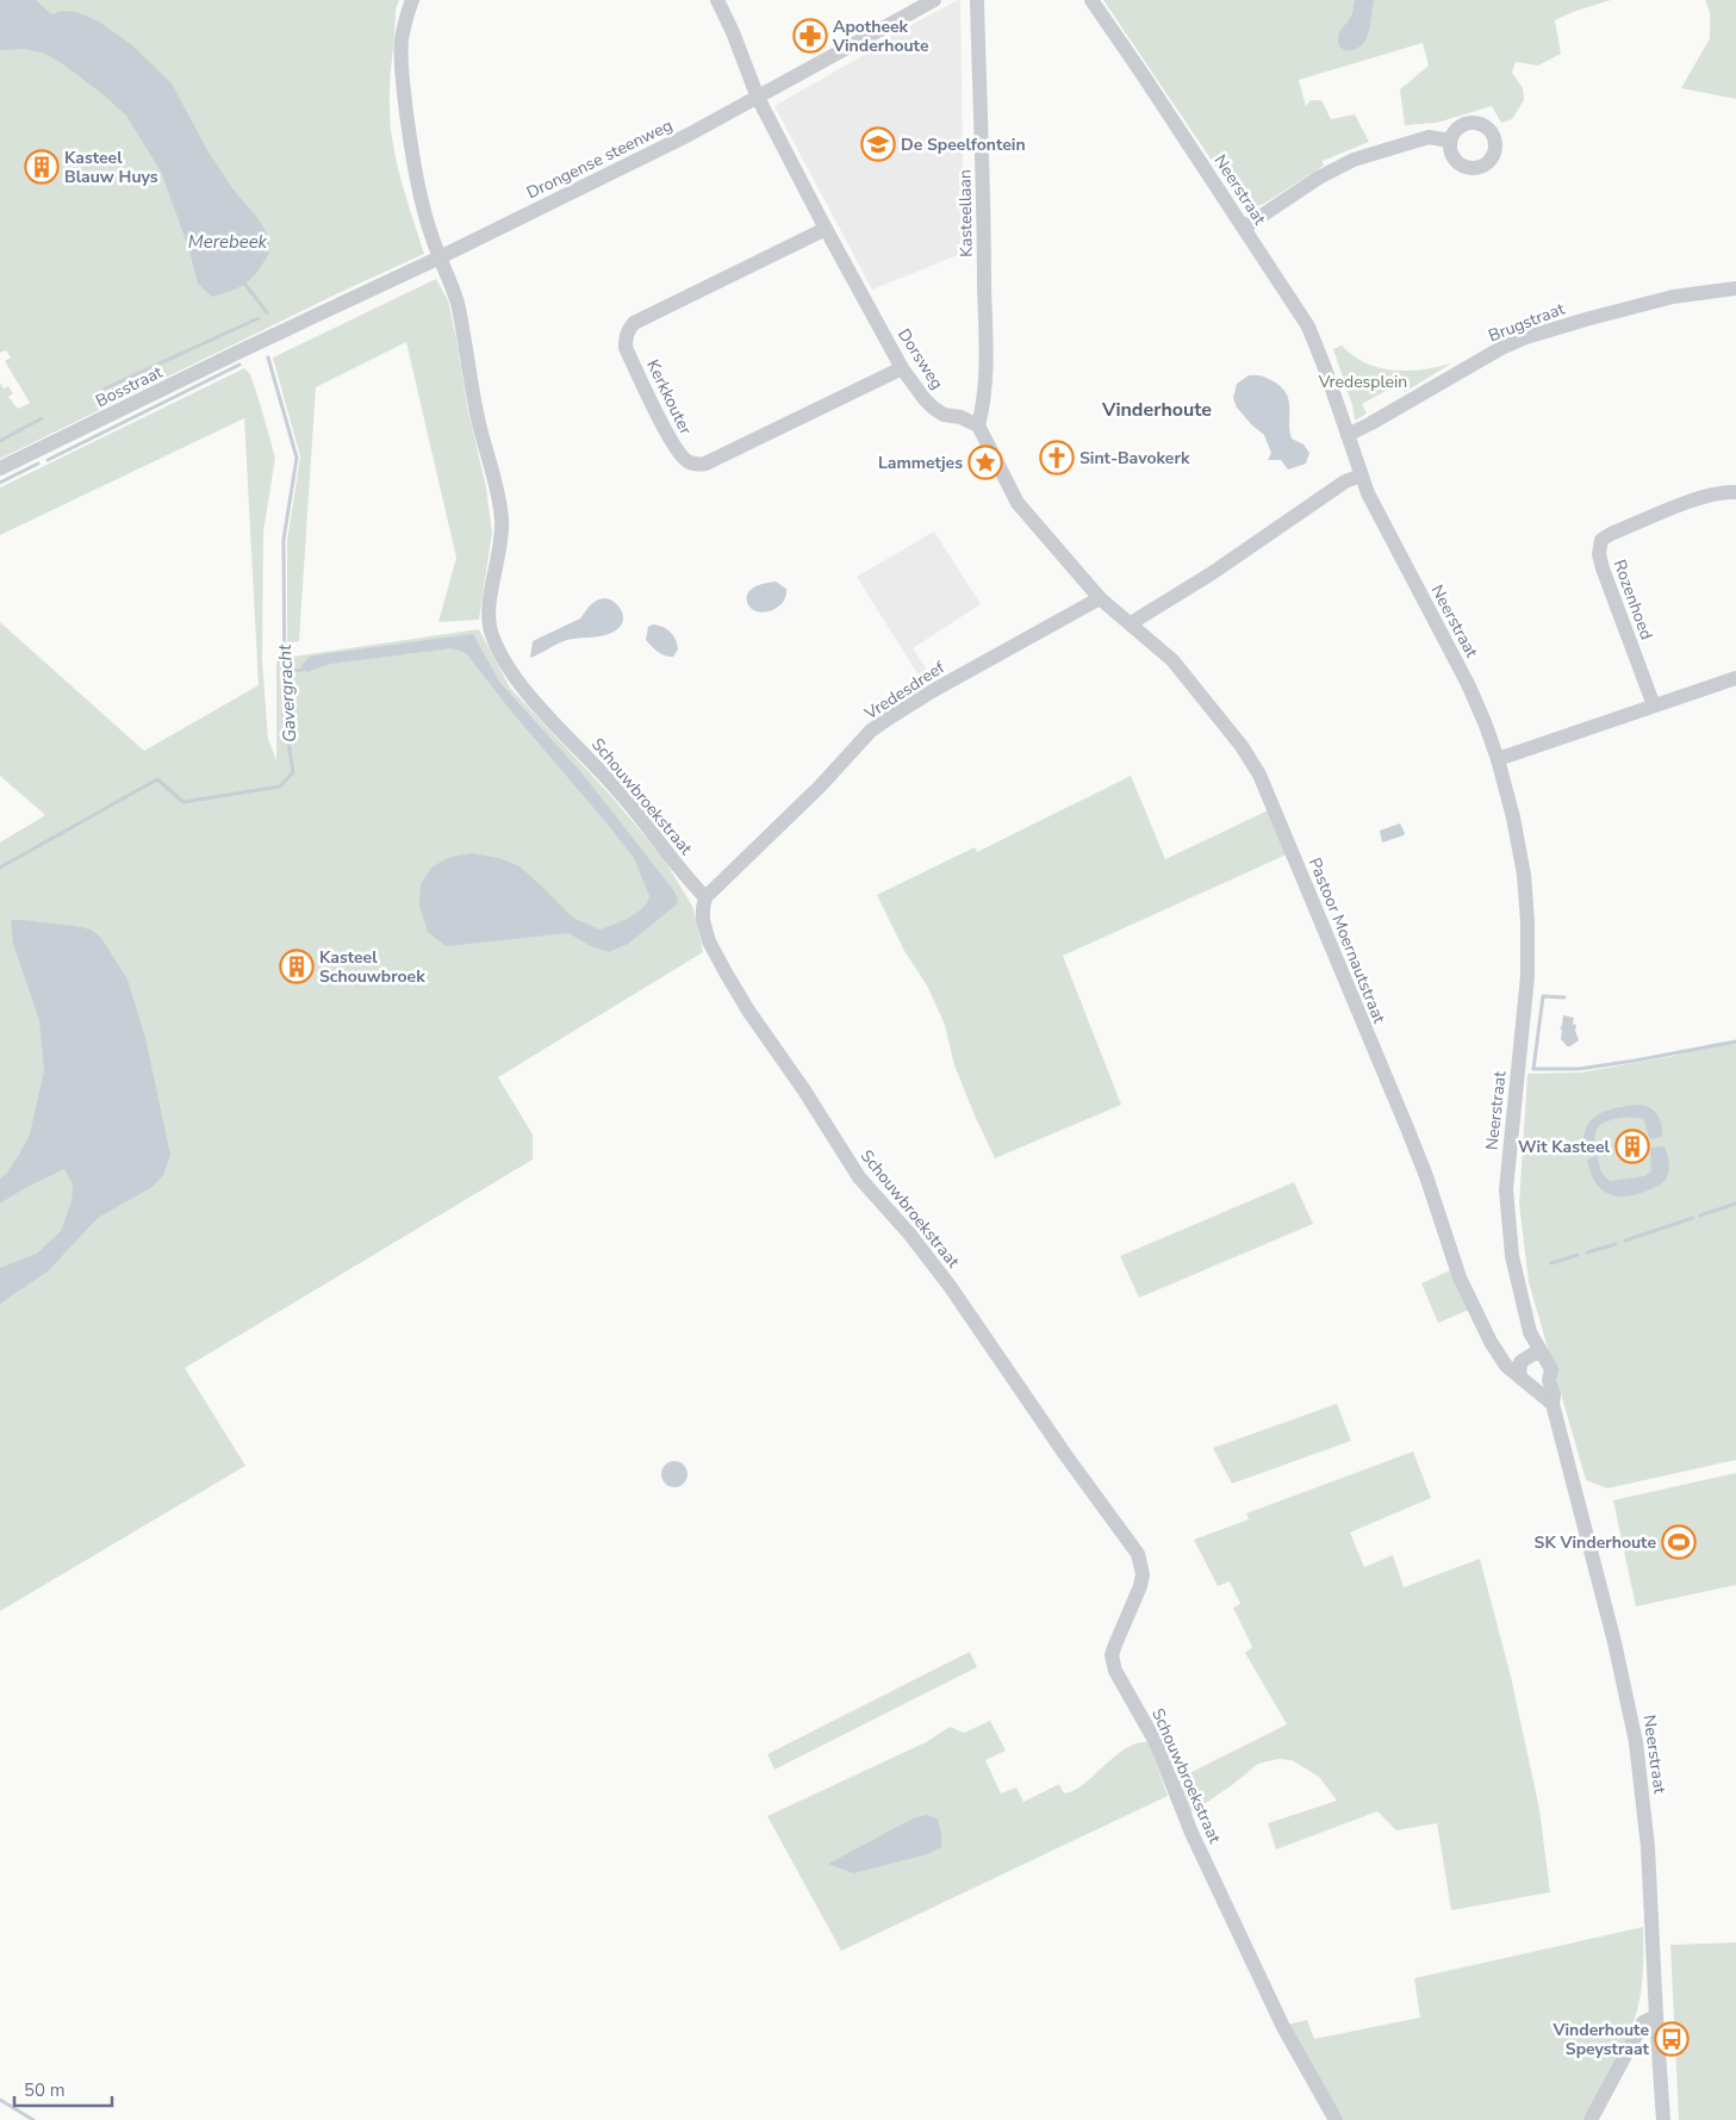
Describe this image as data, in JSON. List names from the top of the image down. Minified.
{"streets":{"street":["Drongense steenweg","Neerstraat","Kasteellaan","Brugstraat","Dorsweg","Bosstraat","Kerkkouter","Rozenhoed","Vredesdreef","Schouwbroekstraat","Pastoor Moernautstraat"]},"crossings":[["Drongense steenweg","Dorsweg"],["Drongense steenweg","Bosstraat"],["Drongense steenweg","Schouwbroekstraat"],["Neerstraat","Brugstraat"],["Neerstraat","Pastoor Moernautstraat"],["Kasteellaan","Dorsweg"],["Dorsweg","Kerkkouter"],["Vredesdreef","Schouwbroekstraat"],["Vredesdreef","Pastoor Moernautstraat"]],"districts":["Vinderhoute"],"water":["Merebeek","Gavergracht"],"parks":["Vredesplein"],"places":{"pharmacy":["Apotheek Vinderhoute"],"school or university":["De Speelfontein"],"building":["Kasteel Blauw Huys","Kasteel Schouwbroek","Wit Kasteel"],"church":["Sint-Bavokerk"],"place":["Lammetjes"],"sports":["SK Vinderhoute"],"bus stop":["Vinderhoute Speystraat"]},"scale_bar":"50 m"}
